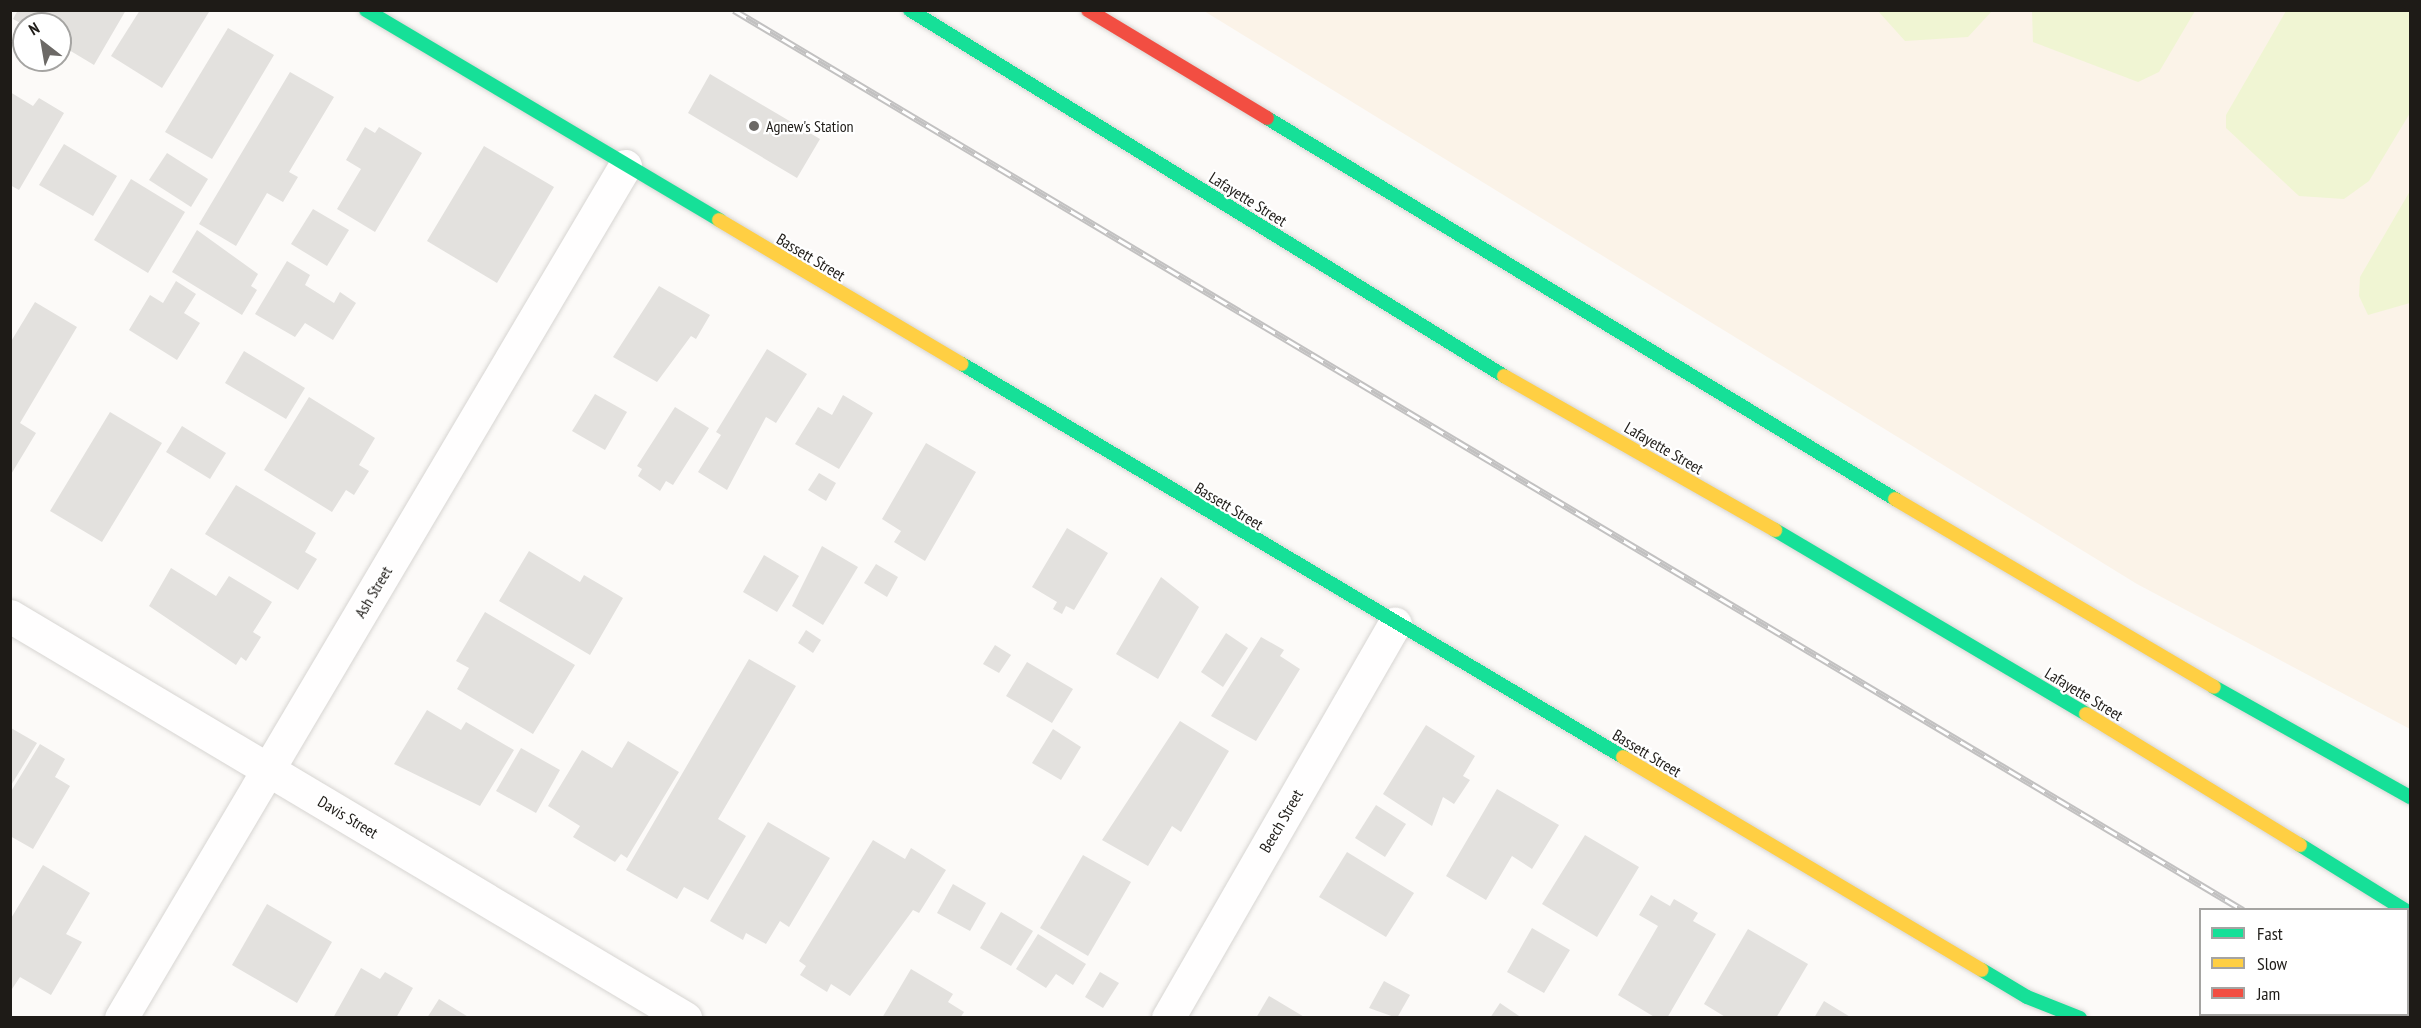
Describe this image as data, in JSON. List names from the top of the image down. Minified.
{"streets":{"main road":["Lafayette Street","Bassett Street"],"street":["Ash Street","Davis Street","Beech Street"]},"crossings":[["Bassett Street","Ash Street"],["Bassett Street","Beech Street"],["Ash Street","Davis Street"]],"places":["Agnew's Station"],"legend":["Fast","Slow","Jam"],"north":"top left"}
